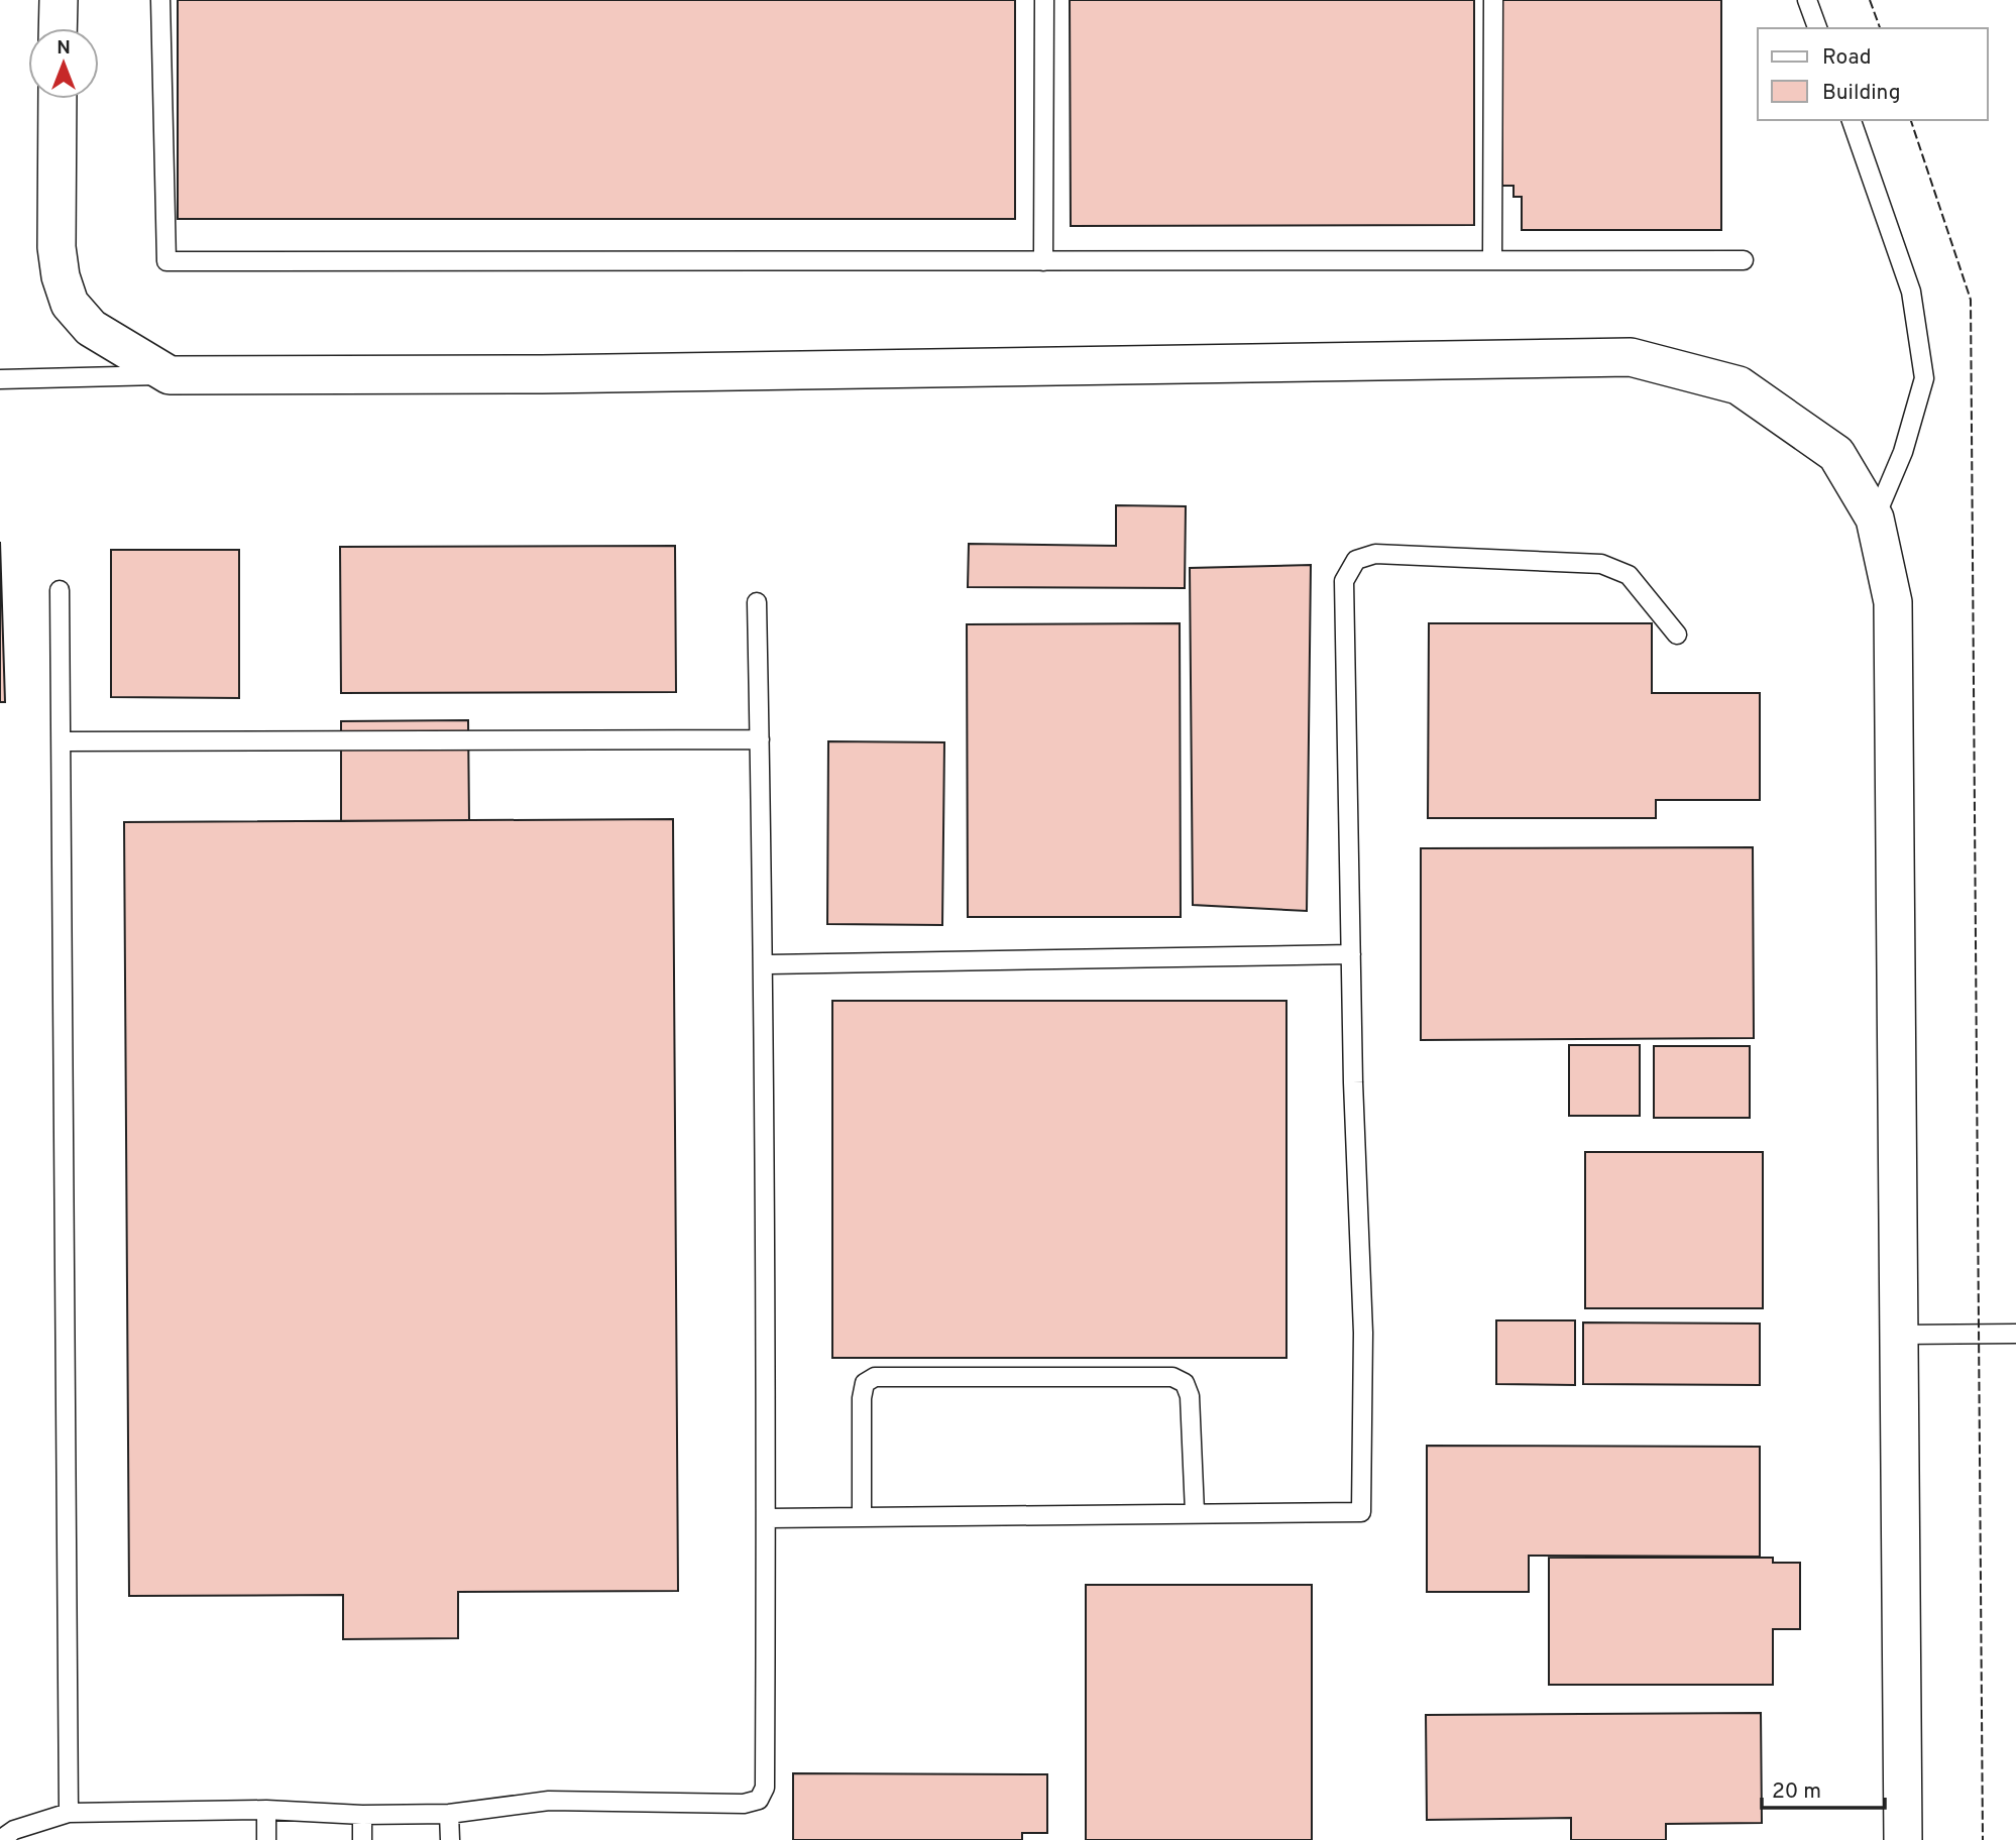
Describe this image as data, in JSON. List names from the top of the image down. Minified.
{"legend":["Road","Building"],"scale_bar":"20 m","north":"top"}
